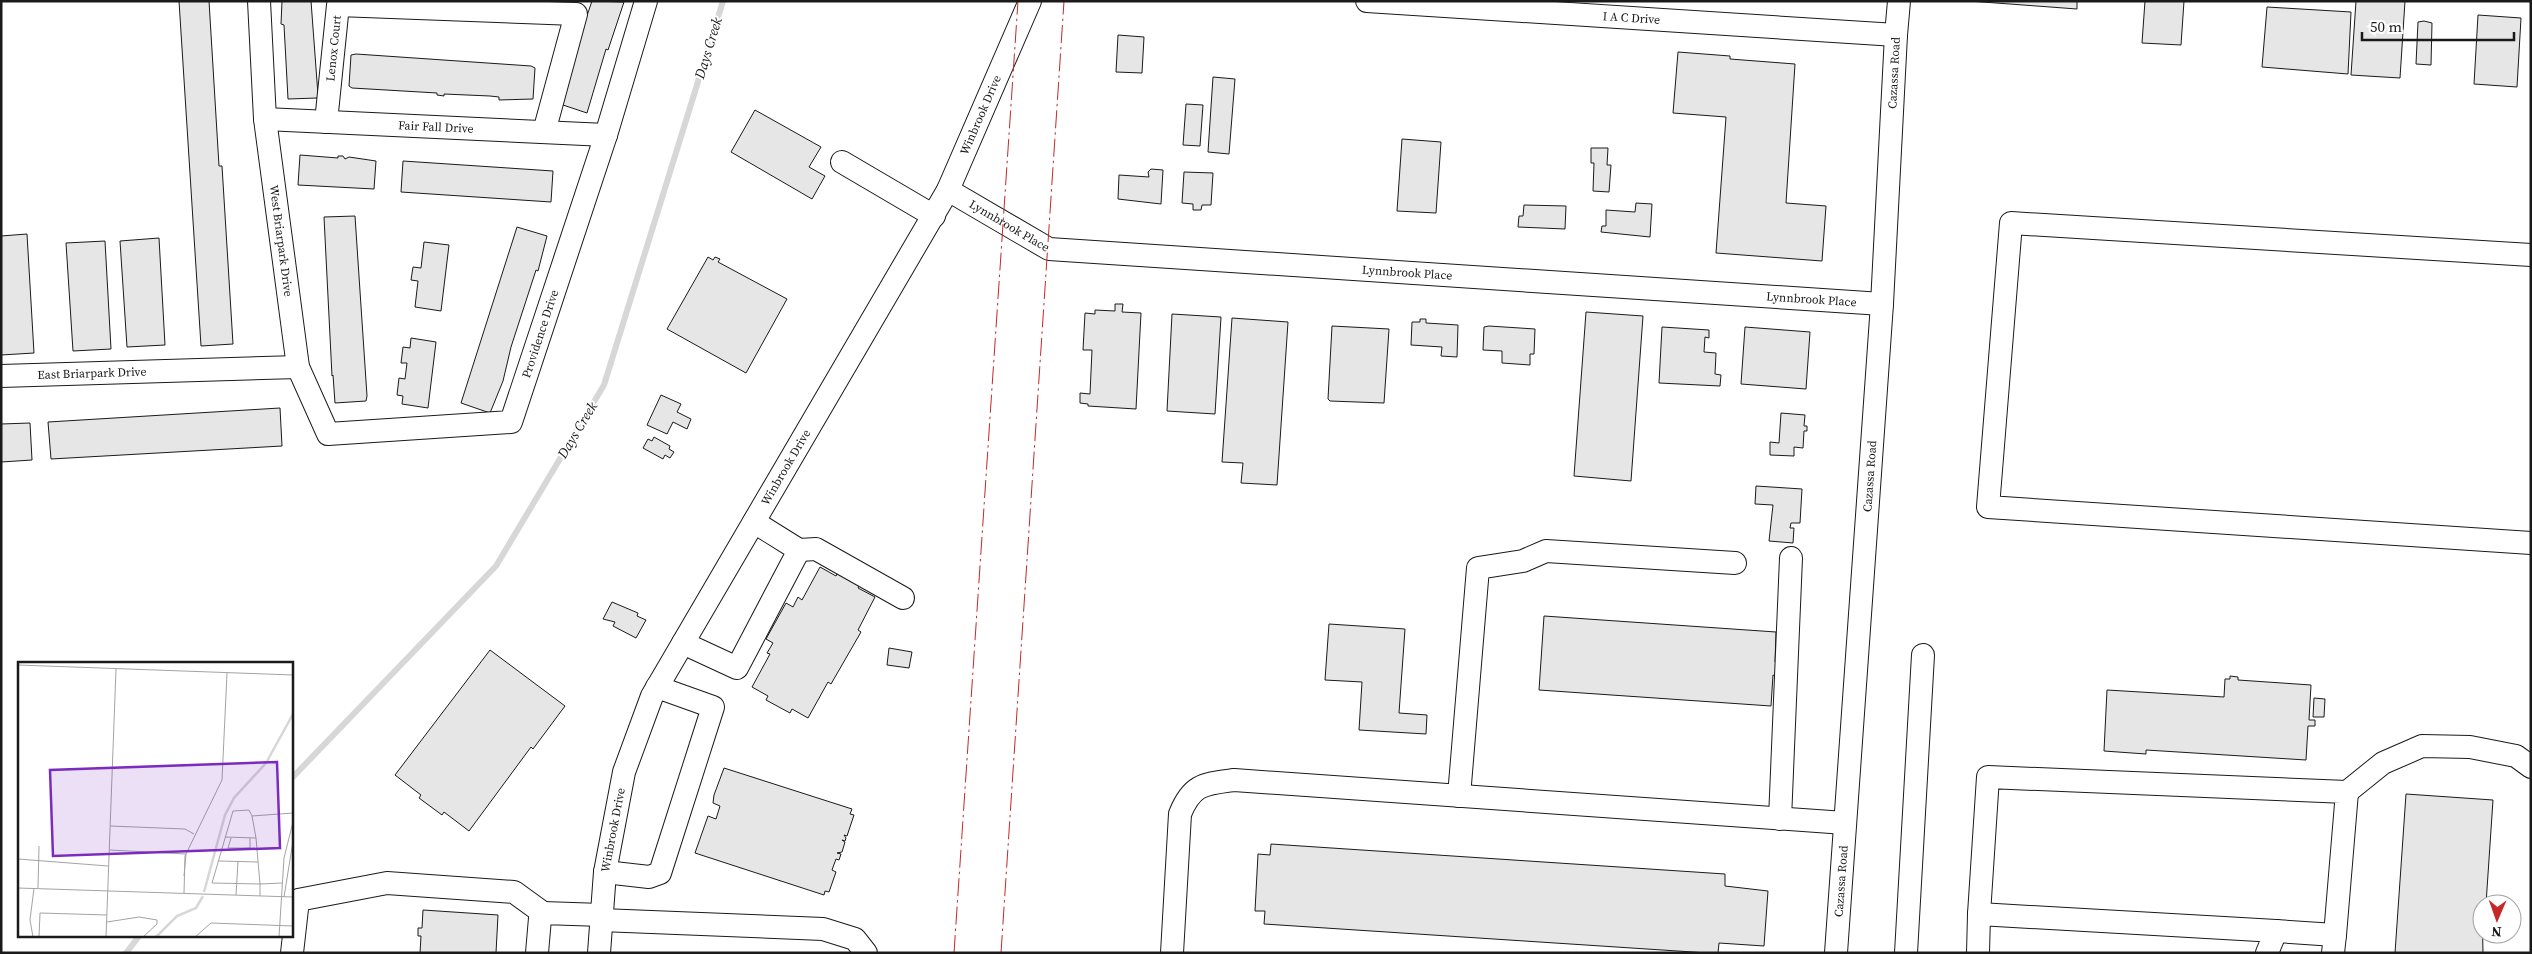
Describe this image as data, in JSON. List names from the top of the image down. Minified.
{"streets":{"street":["I A C Drive","Lenox Court","Cazassa Road","Winbrook Drive","Fair Fall Drive","Lynnbrook Place","West Briarpark Drive","Providence Drive","East Briarpark Drive"]},"crossings":[["I A C Drive","Cazassa Road"],["Lenox Court","Fair Fall Drive"],["Cazassa Road","Lynnbrook Place"],["Winbrook Drive","Lynnbrook Place"],["Fair Fall Drive","West Briarpark Drive"],["Fair Fall Drive","Providence Drive"],["West Briarpark Drive","Providence Drive"],["West Briarpark Drive","East Briarpark Drive"],["Providence Drive","East Briarpark Drive"]],"water":["Days Creek"],"scale_bar":"50 m","north":"bottom"}
